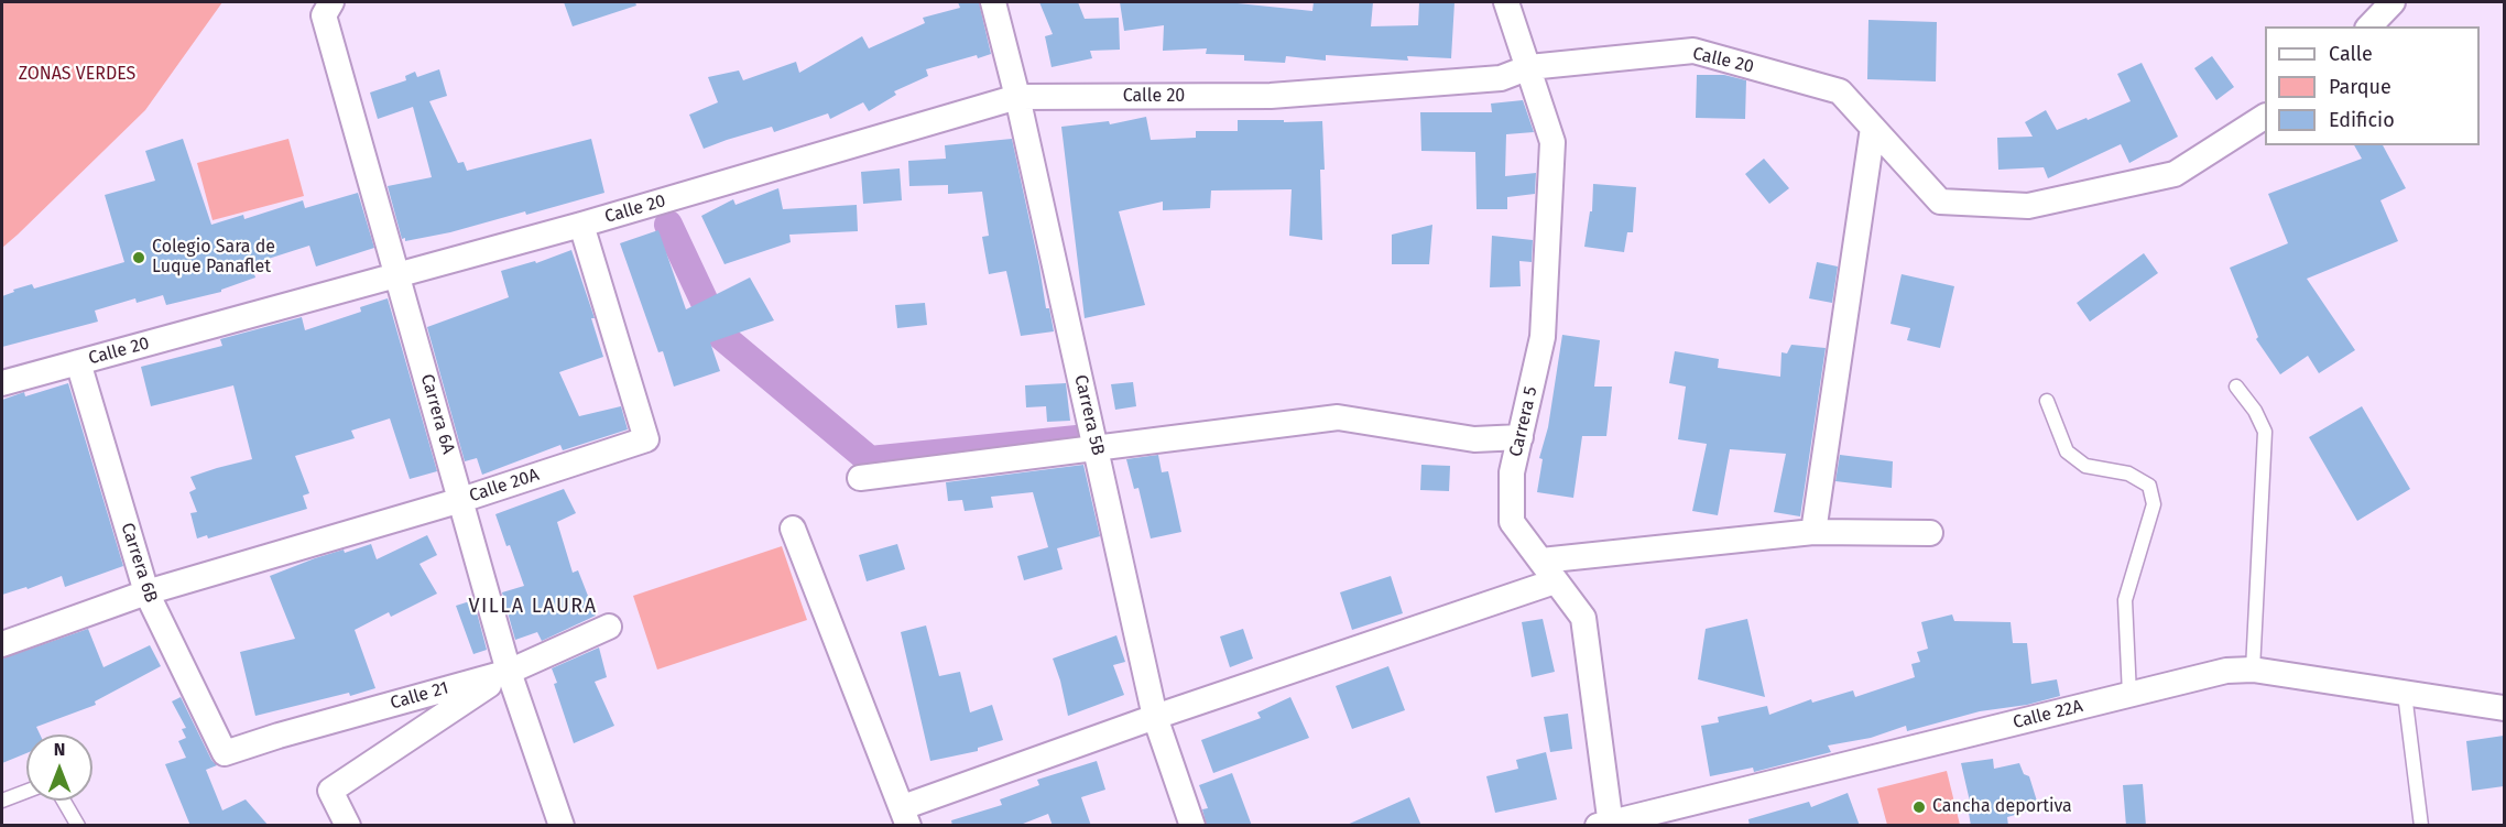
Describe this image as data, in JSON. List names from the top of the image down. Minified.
{"streets":{"street":["Calle 20","Carrera 6A","Carrera 5B","Carrera 5","Calle 20A","Carrera 6B","Calle 21","Calle 22A"]},"crossings":[["Calle 20","Carrera 6A"],["Calle 20","Carrera 5B"],["Calle 20","Carrera 5"],["Calle 20","Calle 20A"],["Calle 20","Carrera 6B"],["Carrera 6A","Calle 20A"],["Carrera 6A","Calle 21"],["Carrera 5","Calle 22A"],["Calle 20A","Carrera 6B"],["Carrera 6B","Calle 21"]],"districts":["VILLA LAURA"],"parks":["ZONAS VERDES"],"places":["Colegio Sara de Luque Panaflet","Cancha deportiva"],"legend":["Calle","Parque","Edificio"],"north":"top"}
